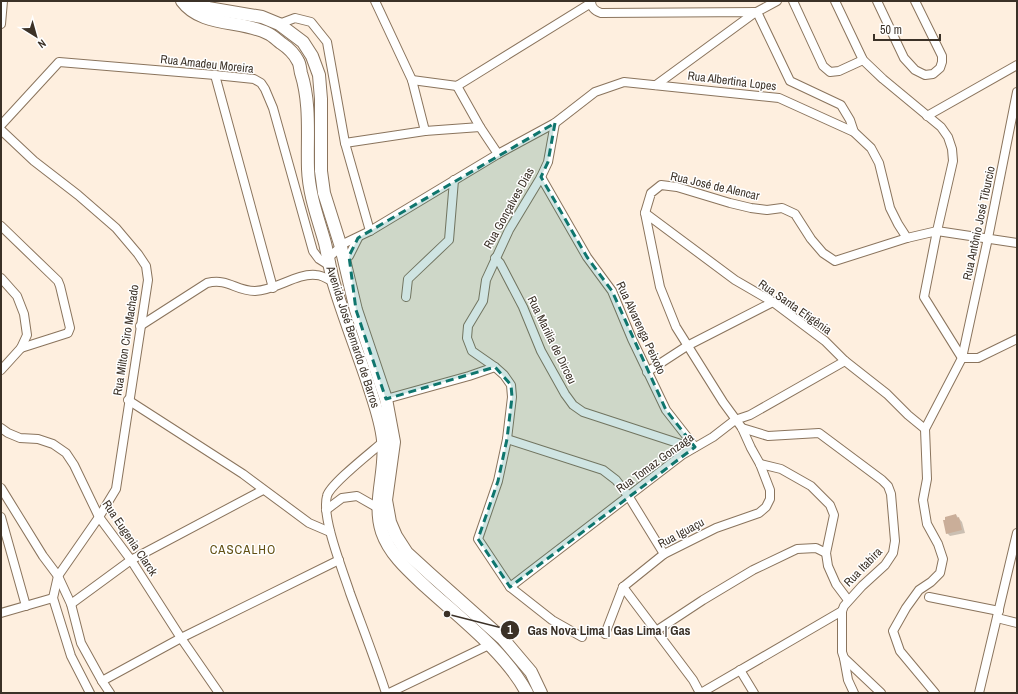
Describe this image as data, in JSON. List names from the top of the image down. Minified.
{"streets":{"main road":["Avenida José Bernardo de Barros"],"street":["Rua Amadeu Moreira","Rua Albertina Lopes","Rua José de Alencar","Rua Gonçalves Dias","Rua Antônio José Tiburcio","Rua Santa Efigênia","Rua Alvarenga Peixoto","Rua Milton Ciro Machado","Rua Marilia de Dirceu","Rua Tomaz Gonzaga","Rua Iguaçu","Rua Eugenia Clarck","Rua Itabira"]},"crossings":[["Rua Amadeu Moreira","Avenida José Bernardo de Barros"],["Rua Albertina Lopes","Rua José de Alencar"],["Rua Albertina Lopes","Rua Gonçalves Dias"],["Rua Albertina Lopes","Avenida José Bernardo de Barros"],["Rua José de Alencar","Rua Santa Efigênia"],["Rua José de Alencar","Rua Tomaz Gonzaga"],["Rua José de Alencar","Rua Iguaçu"],["Rua Gonçalves Dias","Rua Alvarenga Peixoto"],["Rua Gonçalves Dias","Rua Marilia de Dirceu"],["Rua Gonçalves Dias","Rua Tomaz Gonzaga"],["Rua Antônio José Tiburcio","Rua Santa Efigênia"],["Rua Santa Efigênia","Rua Tomaz Gonzaga"],["Rua Alvarenga Peixoto","Rua Marilia de Dirceu"],["Rua Alvarenga Peixoto","Rua Tomaz Gonzaga"],["Rua Milton Ciro Machado","Rua Eugenia Clarck"],["Rua Marilia de Dirceu","Rua Tomaz Gonzaga"],["Rua Tomaz Gonzaga","Rua Iguaçu"],["Rua Iguaçu","Rua Itabira"]],"districts":["CASCALHO"],"places":["Gas Nova Lima | Gas Lima | Gas"],"scale_bar":"50 m","north":"bottom right"}
